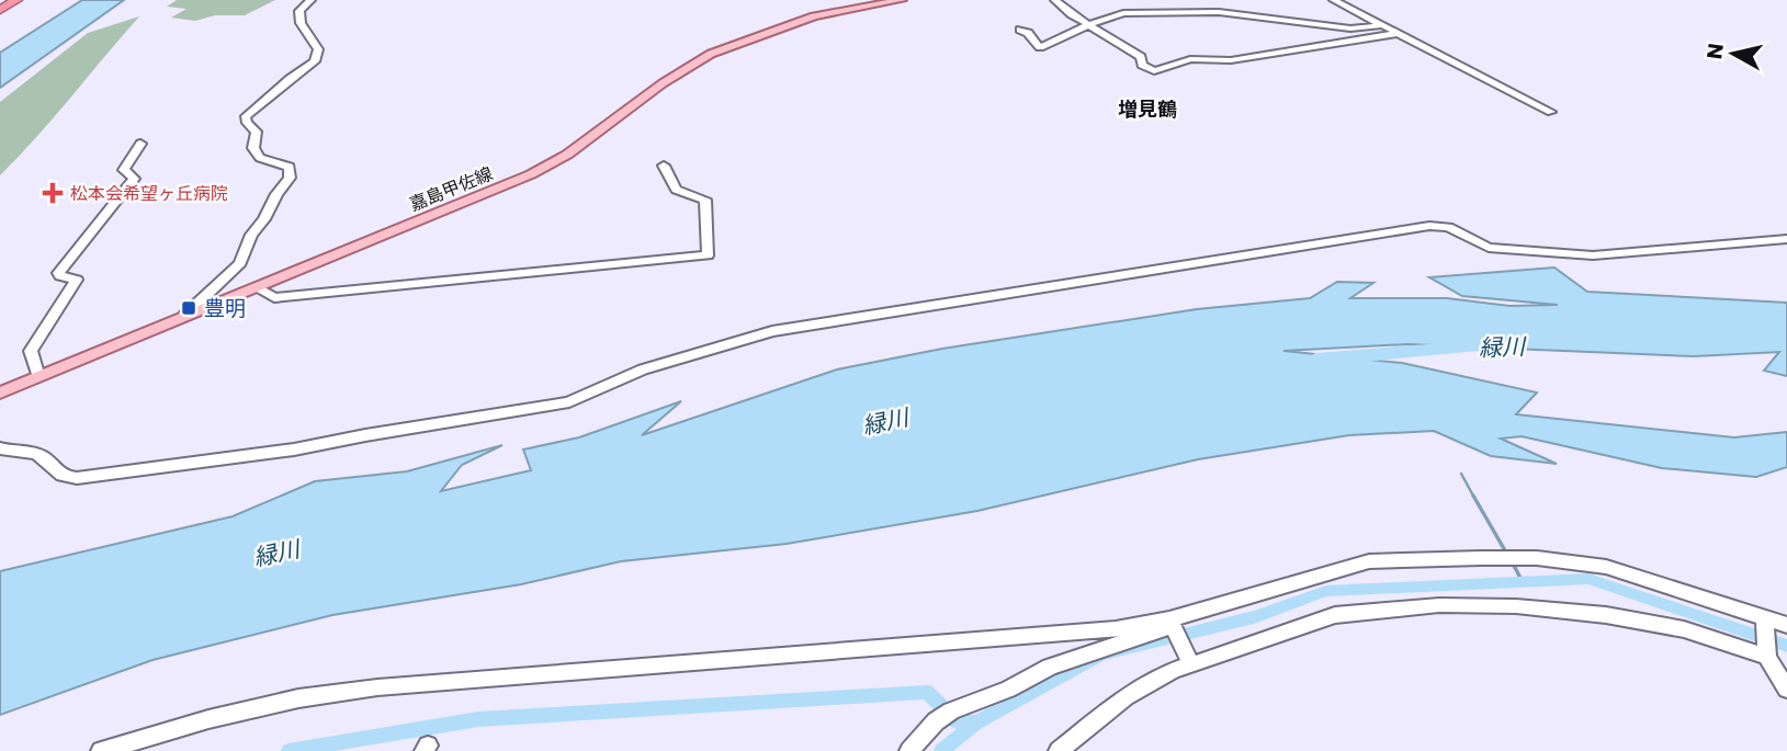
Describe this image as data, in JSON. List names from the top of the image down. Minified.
{"streets":{"main road":["嘉島甲佐線"]},"districts":["増見鶴"],"water":["緑川"],"places":{"health":["松本会希望ヶ丘病院"],"transit":["豊明"]},"north":"left"}
